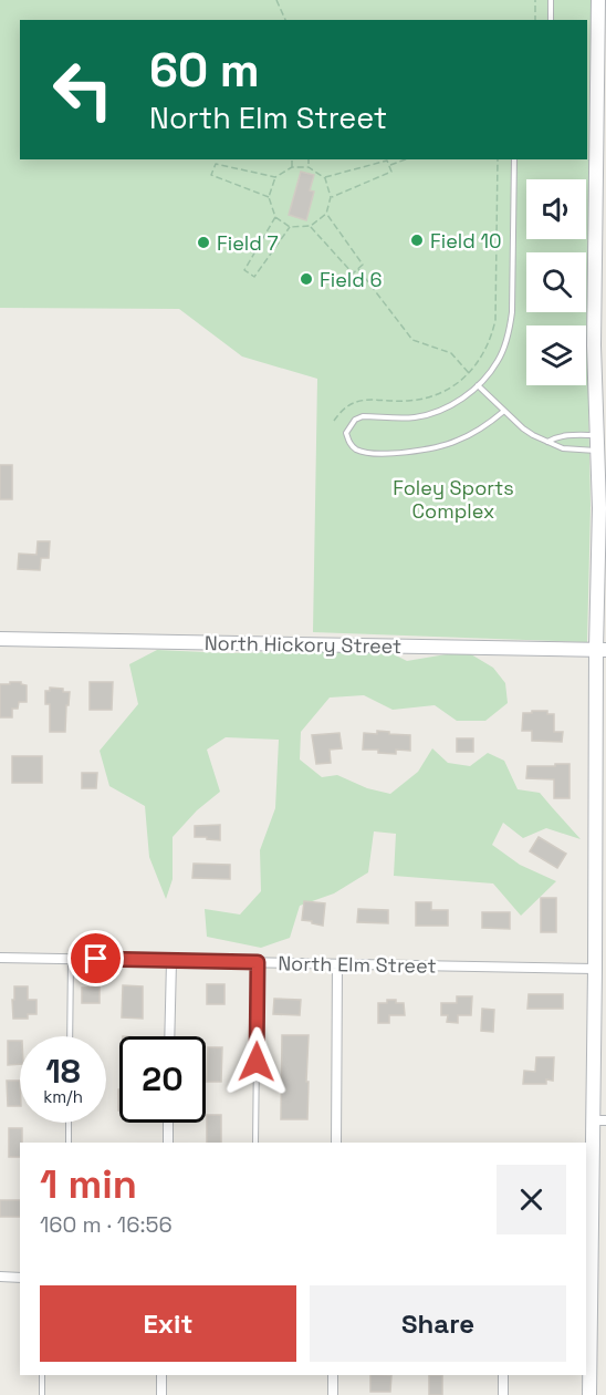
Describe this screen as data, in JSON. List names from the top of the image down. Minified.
{"streets":{"street":["North Hickory Street","North Elm Street"]},"parks":["Foley Sports Complex"],"places":["Field 10","Field 7","Field 6"],"page":{"turn":["60 m","North Elm Street"],"speed":"18 km/h","limit":"20","heading":["1 min","160 m · 16:56"],"buttons":["Exit","Share"]}}
